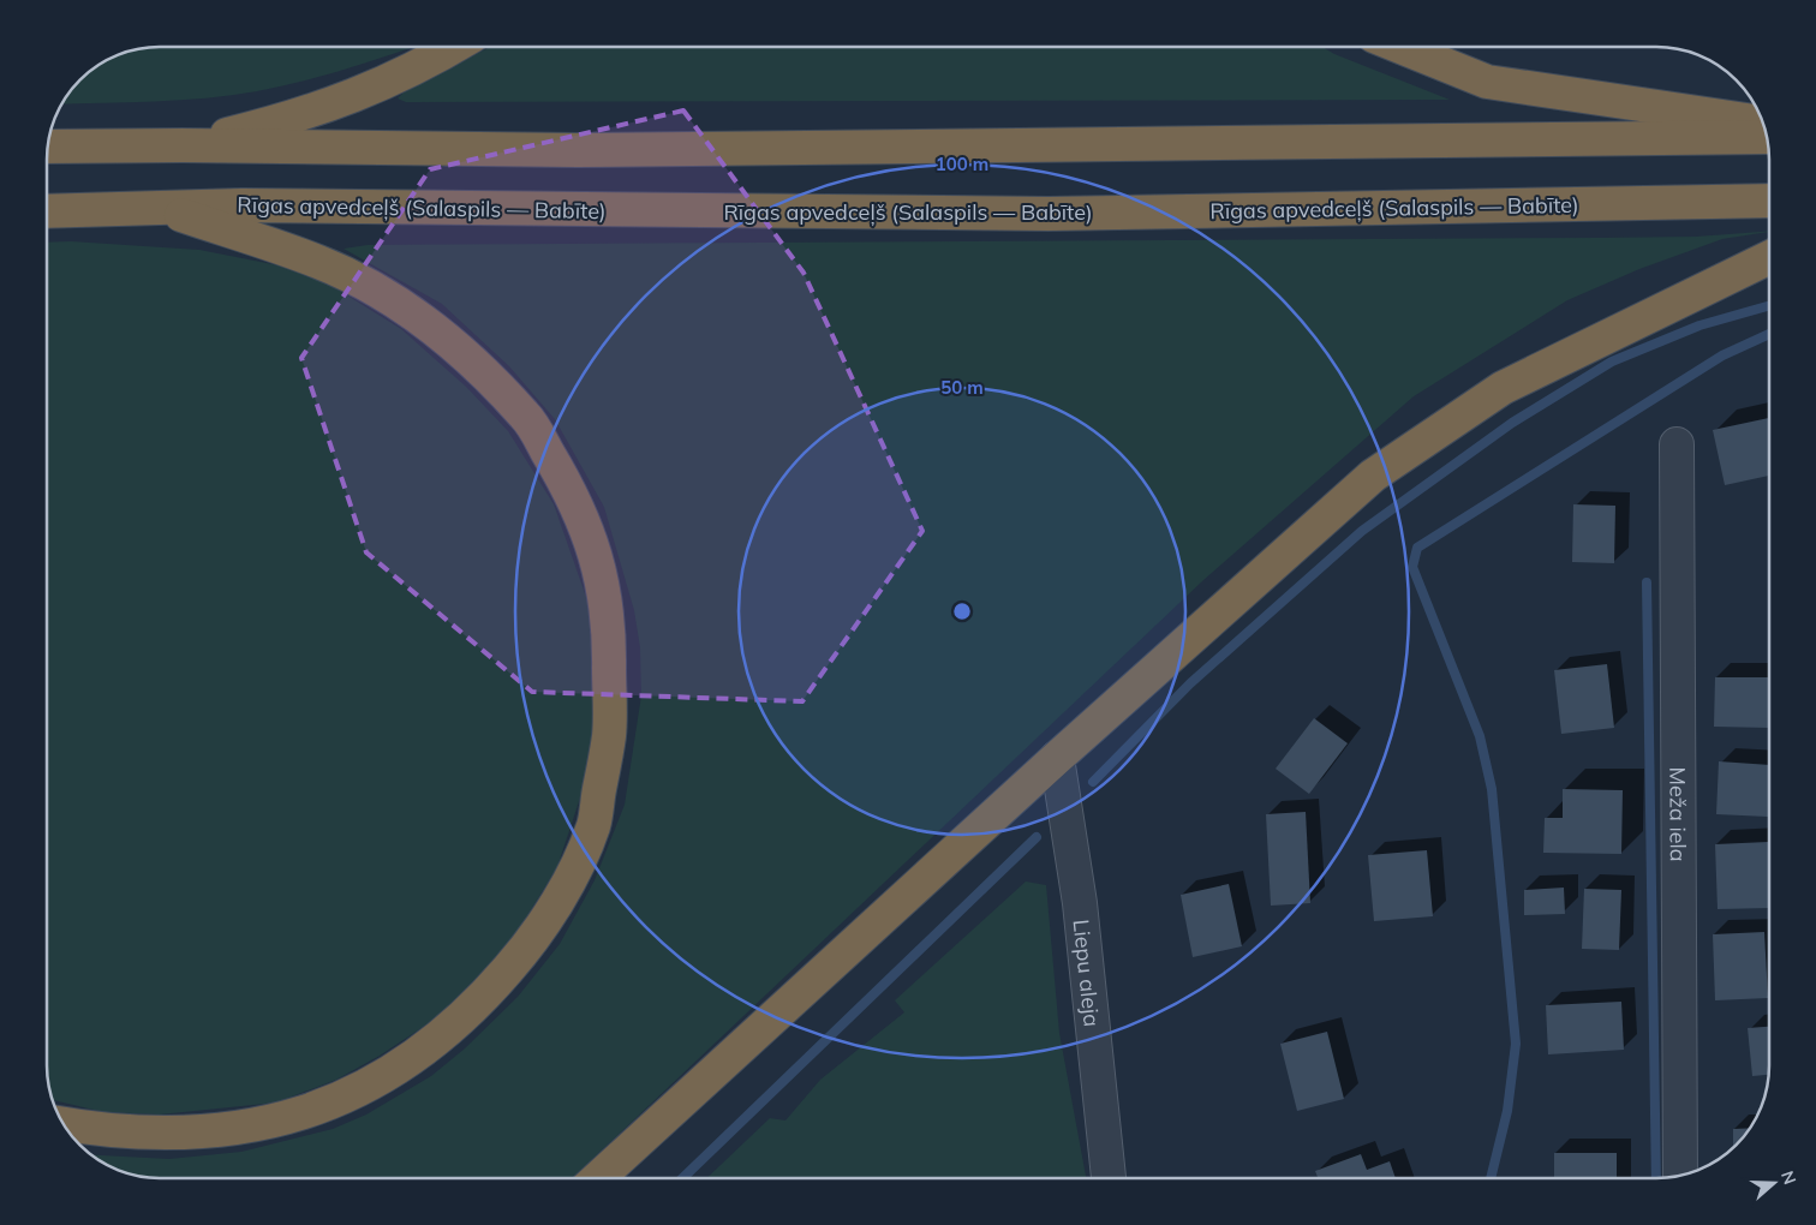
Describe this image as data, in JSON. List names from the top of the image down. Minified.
{"streets":{"highway":["Rīgas apvedceļš (Salaspils — Babīte)"],"street":["Meža iela","Liepu aleja"]},"north":"right","rings":["100 m","50 m"]}
